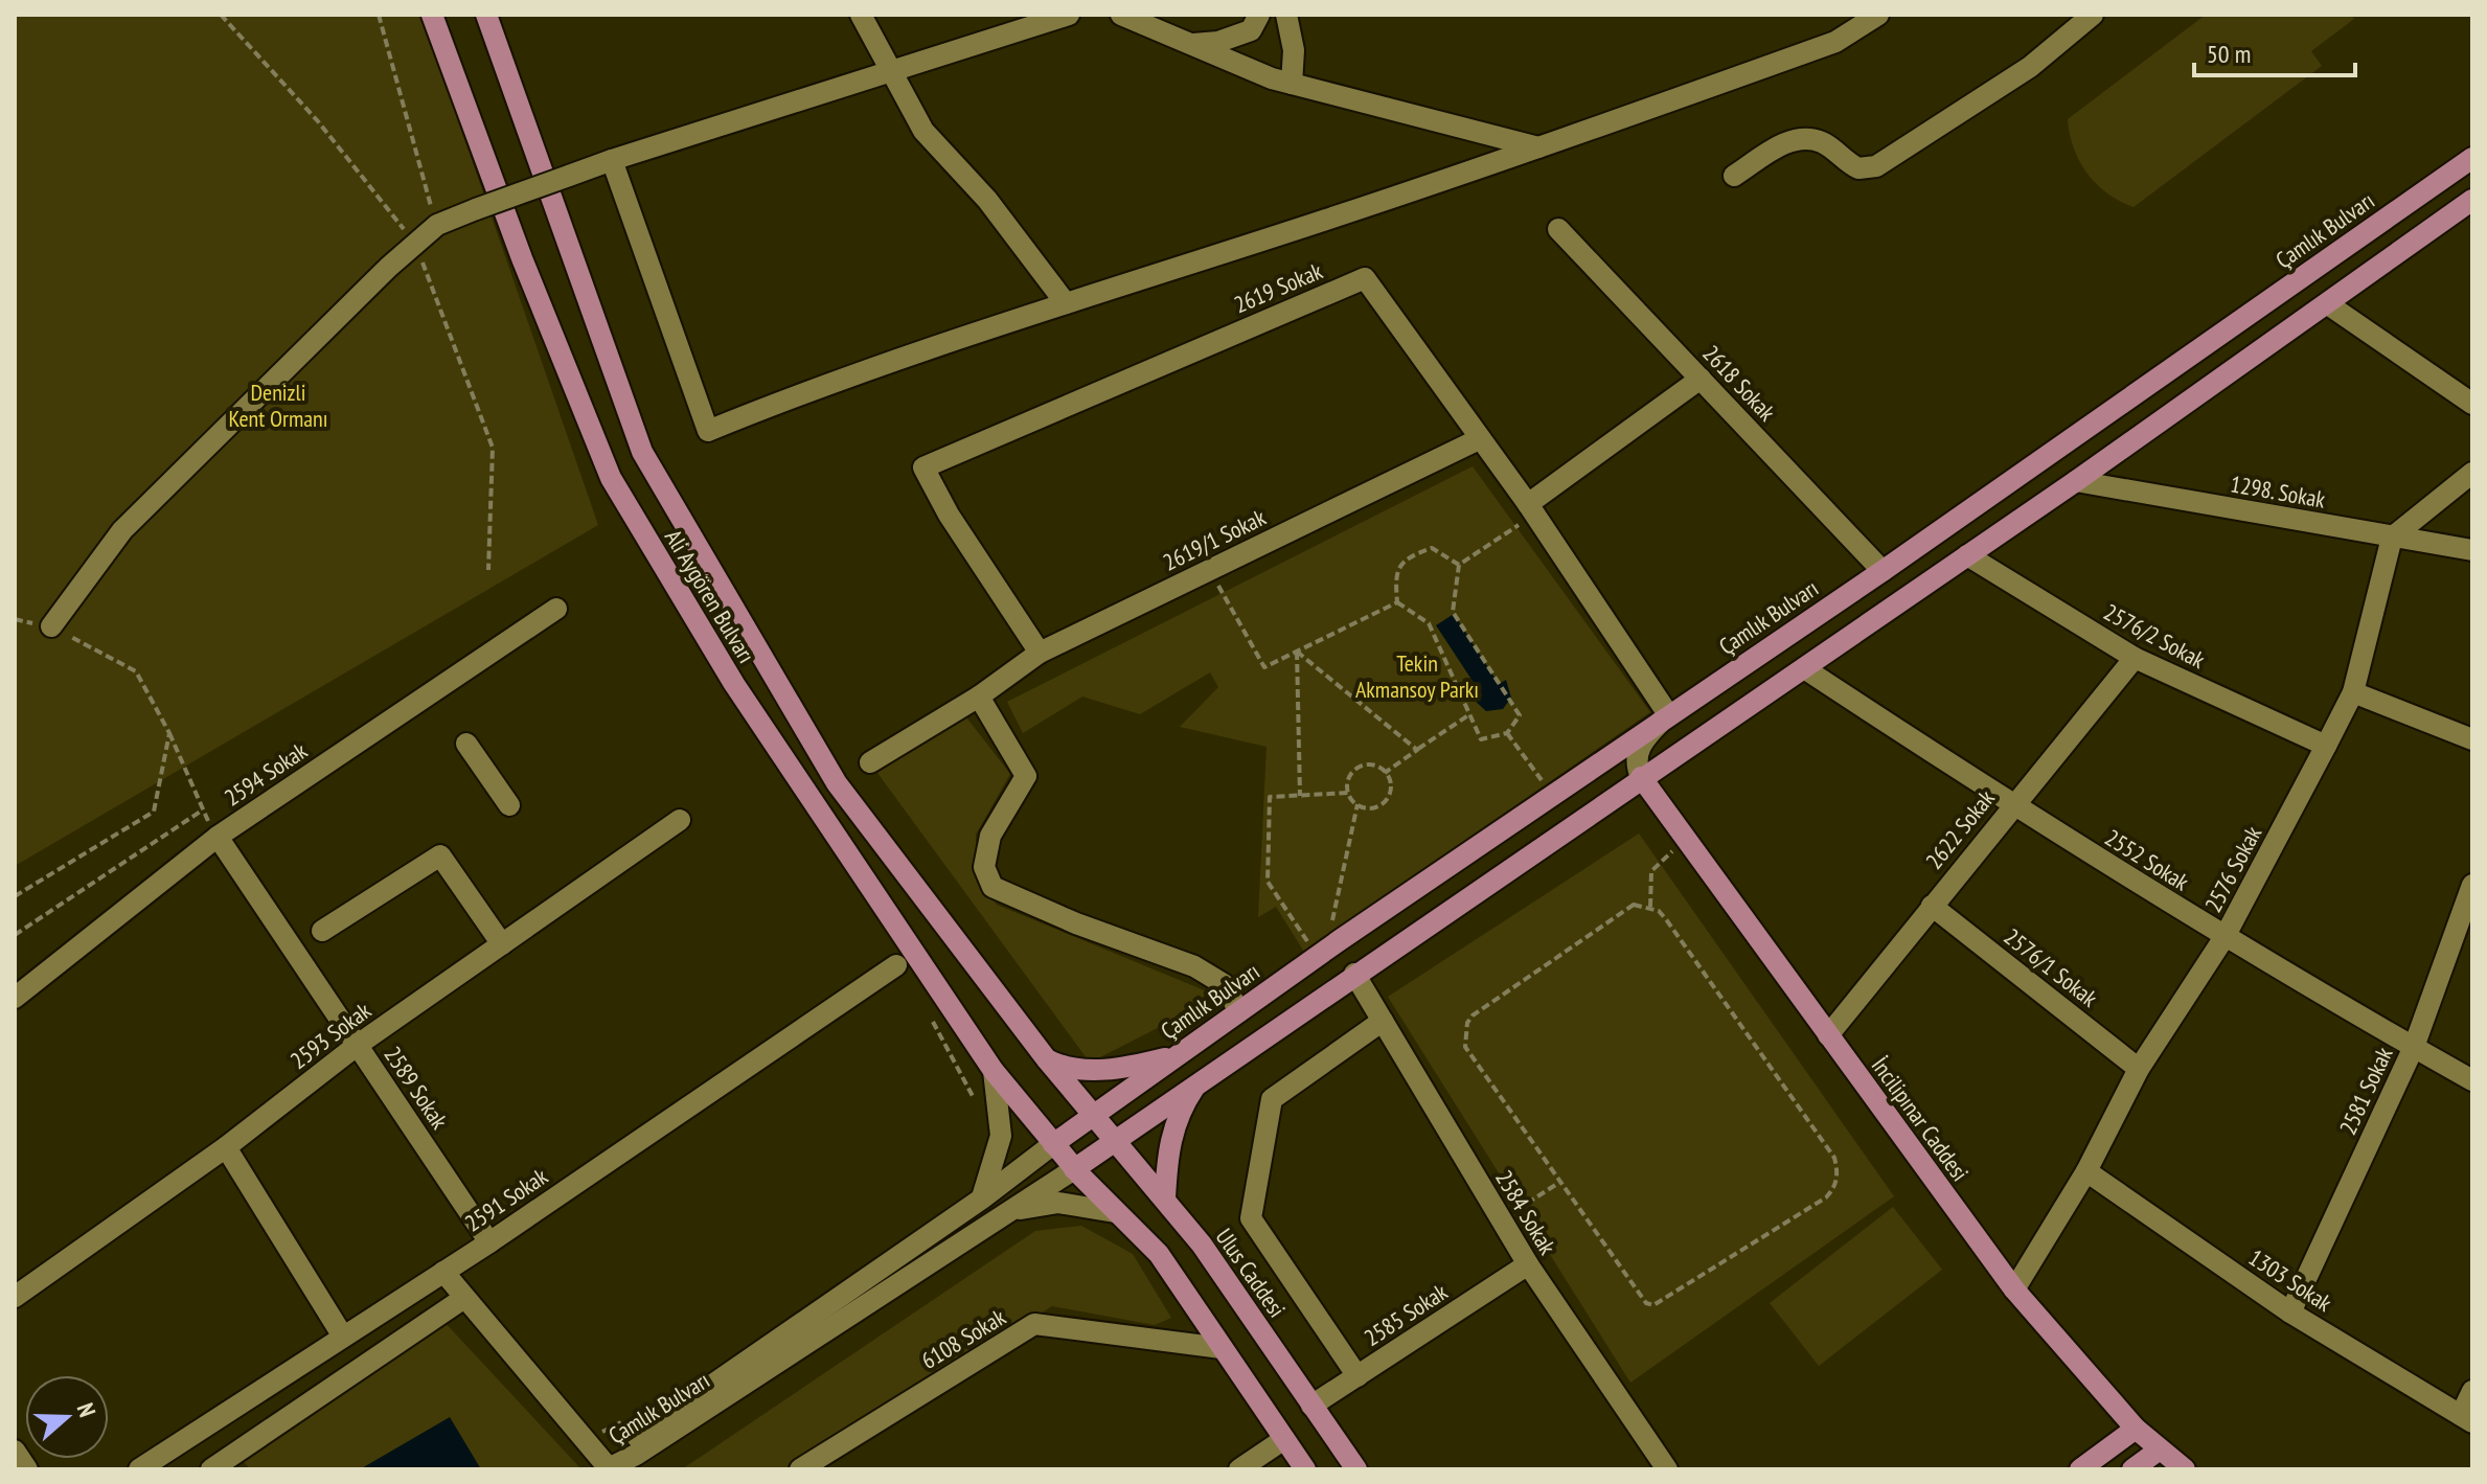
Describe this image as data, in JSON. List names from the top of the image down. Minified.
{"streets":{"main road":["Çamlık Bulvarı","Ali Aygören Bulvarı","İncilipınar Caddesi","Ulus Caddesi"],"street":["2619 Sokak","2618 Sokak","1298. Sokak","2619/1 Sokak","2576/2 Sokak","2594 Sokak","2622 Sokak","2552 Sokak","2576 Sokak","2576/1 Sokak","2593 Sokak","2589 Sokak","2581 Sokak","2591 Sokak","2584 Sokak","1303 Sokak","2585 Sokak","6108 Sokak"]},"crossings":[["Çamlık Bulvarı","2619 Sokak"],["Çamlık Bulvarı","2618 Sokak"],["Çamlık Bulvarı","Ali Aygören Bulvarı"],["Çamlık Bulvarı","Ulus Caddesi"],["2619 Sokak","2619/1 Sokak"],["1298. Sokak","2576 Sokak"],["Ali Aygören Bulvarı","Ulus Caddesi"],["2576/2 Sokak","2622 Sokak"],["2576/2 Sokak","2576 Sokak"],["2594 Sokak","2589 Sokak"],["2622 Sokak","2552 Sokak"],["2622 Sokak","2576/1 Sokak"],["2622 Sokak","İncilipınar Caddesi"],["2552 Sokak","2576 Sokak"],["2552 Sokak","2581 Sokak"],["2576 Sokak","2576/1 Sokak"],["2576 Sokak","İncilipınar Caddesi"],["2576 Sokak","1303 Sokak"],["2593 Sokak","2589 Sokak"],["2589 Sokak","2591 Sokak"],["2581 Sokak","1303 Sokak"],["2584 Sokak","2585 Sokak"],["Ulus Caddesi","2585 Sokak"]],"parks":["Denizli Kent Ormanı","Tekin Akmansoy Parkı"],"scale_bar":"50 m","north":"right"}
